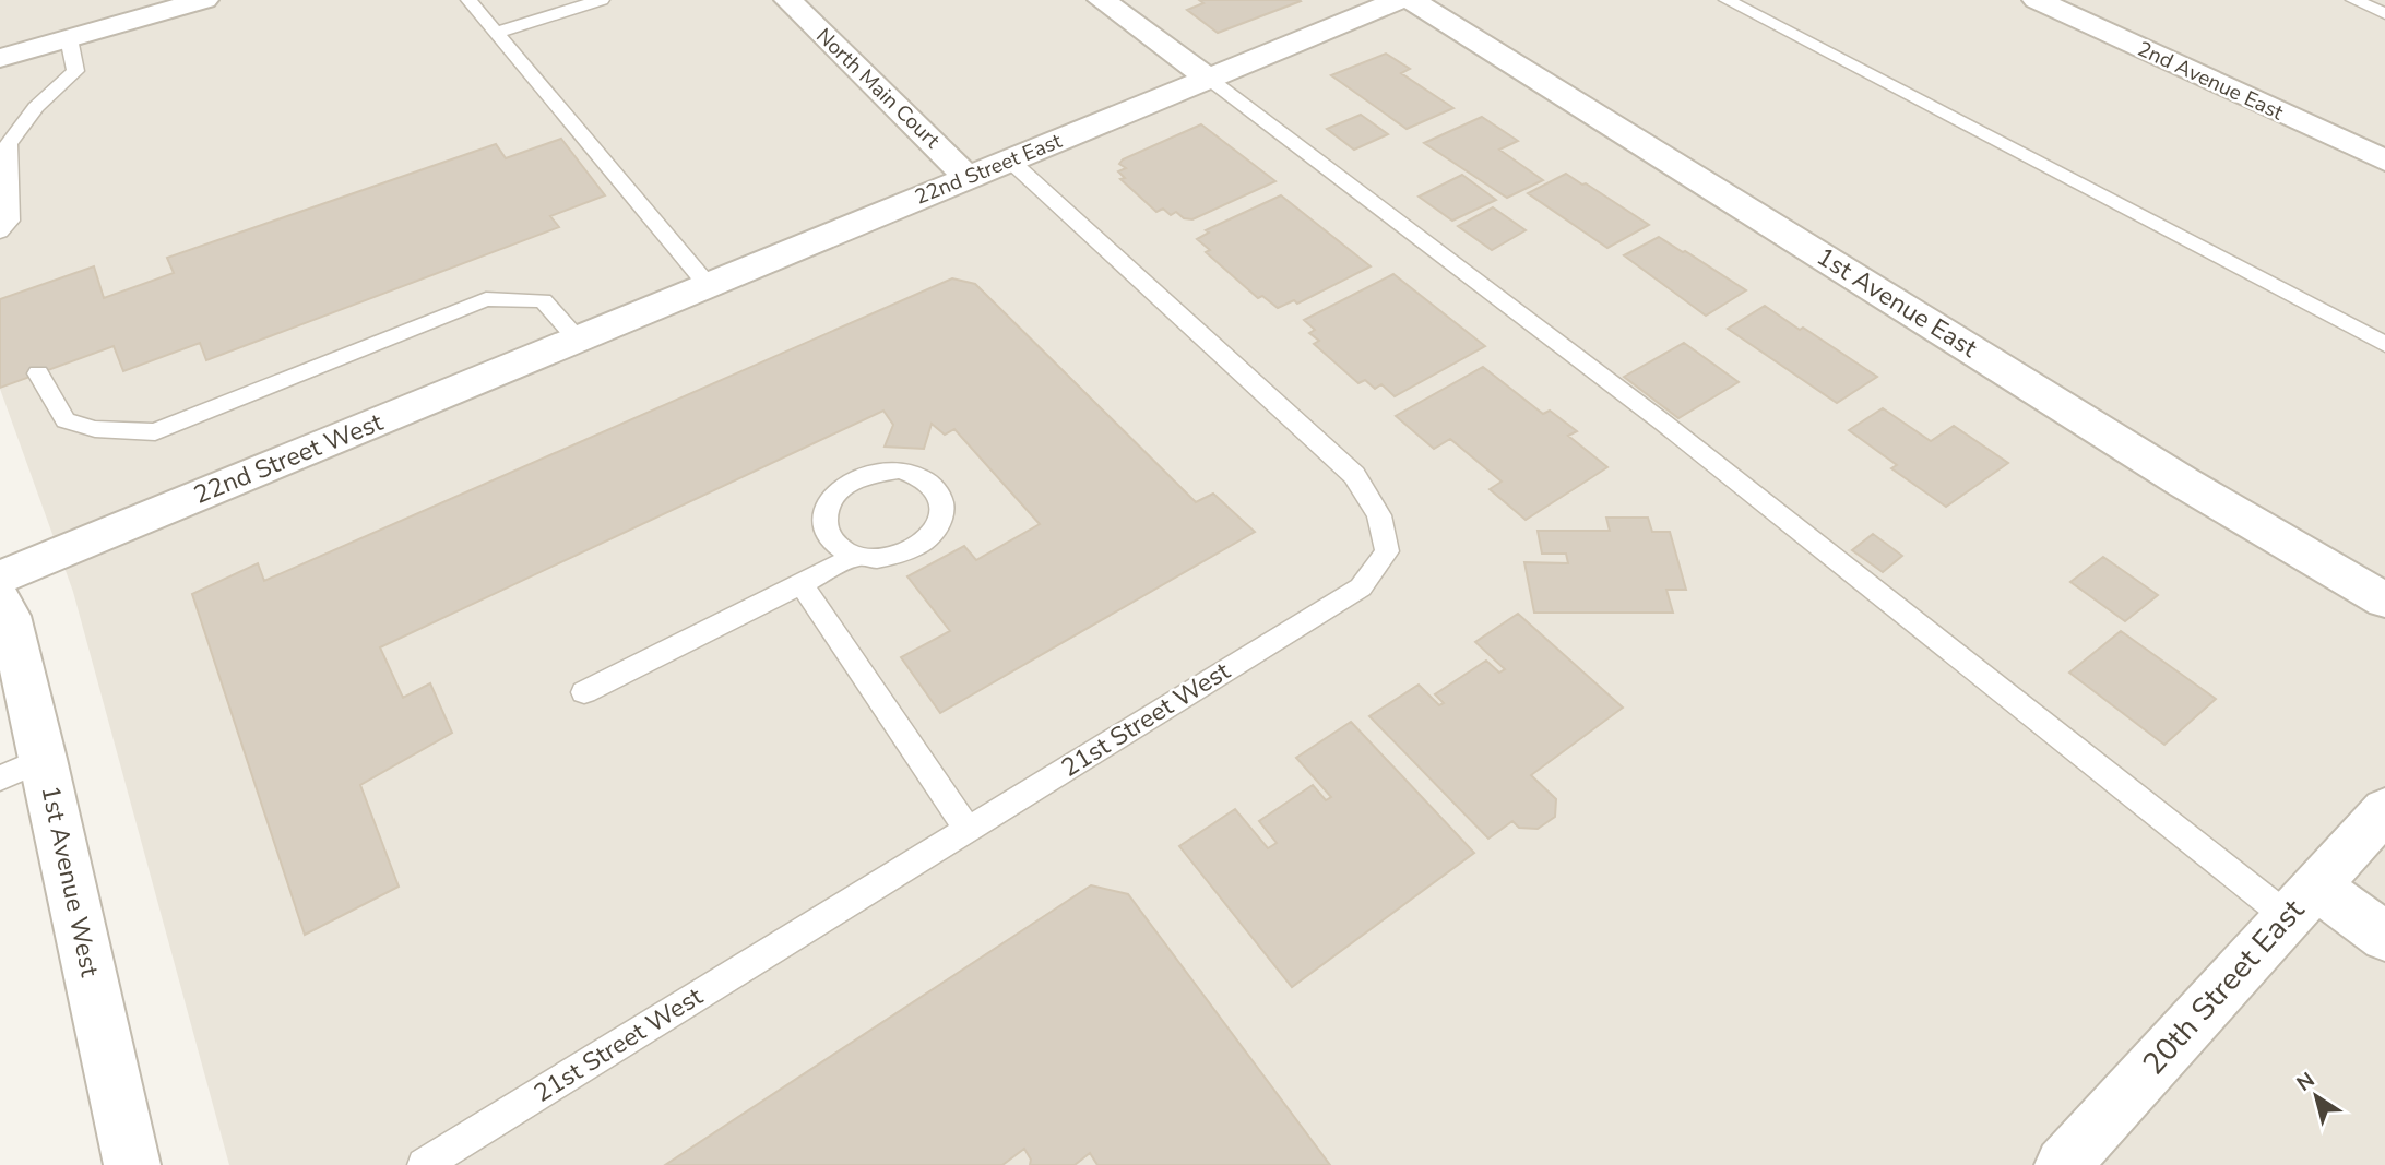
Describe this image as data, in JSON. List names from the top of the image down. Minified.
{"streets":{"street":["2nd Avenue East","North Main Court","22nd Street East","1st Avenue East","22nd Street West","1st Avenue West","20th Street East"],"lane":["21st Street West"]},"crossings":[["North Main Court","22nd Street East"],["22nd Street East","22nd Street West"],["22nd Street East","21st Street West"]],"north":"top left"}
